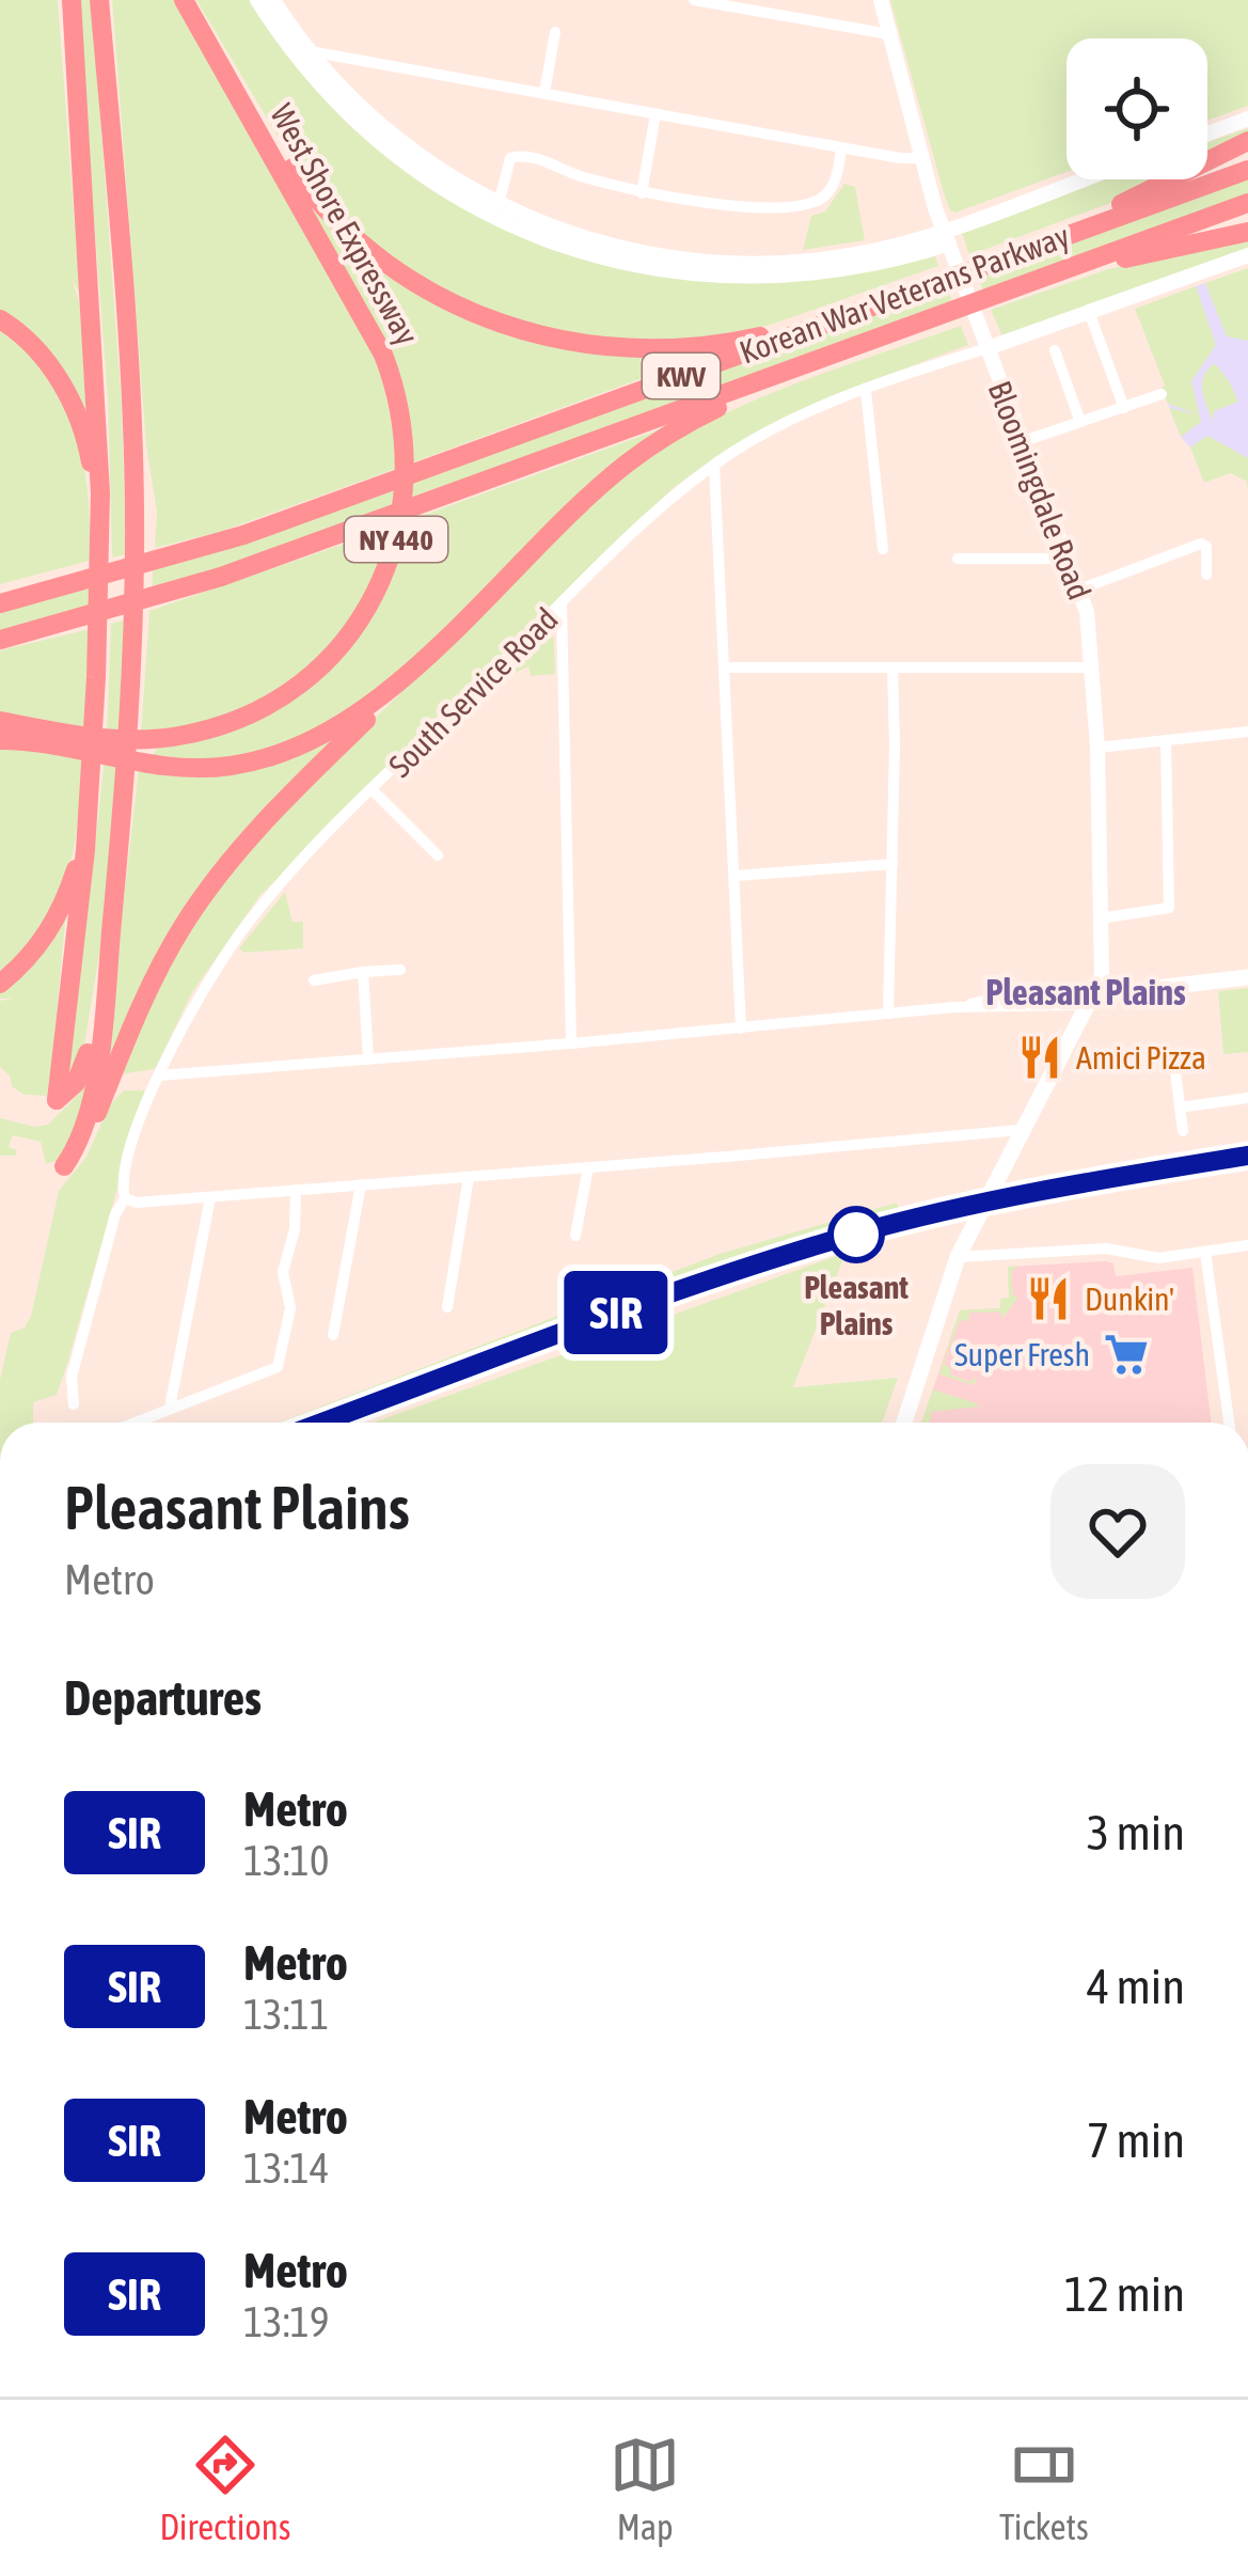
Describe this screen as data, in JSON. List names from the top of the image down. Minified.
{"streets":{"highway":["West Shore Expressway","Korean War Veterans Parkway","KWV","NY 440"],"street":["Bloomingdale Road","South Service Road"]},"crossings":[["Bloomingdale Road","South Service Road"]],"districts":["Pleasant Plains"],"places":{"restaurant":["Amici Pizza","Dunkin'"],"other":["Pleasant Plains"],"supermarket":["Super Fresh"]},"lines":["metro line SIR"],"page":{"on_map":"SIR","heading":[["Pleasant Plains","Metro"],"Departures"],"list":[{"mark":"SIR","name":"Metro","note":"13:10","value":"3 min"},{"mark":"SIR","name":"Metro","note":"13:11","value":"4 min"},{"mark":"SIR","name":"Metro","note":"13:14","value":"7 min"},{"mark":"SIR","name":"Metro","note":"13:19","value":"12 min"}],"tabs":["Directions","Map","Tickets"]}}
